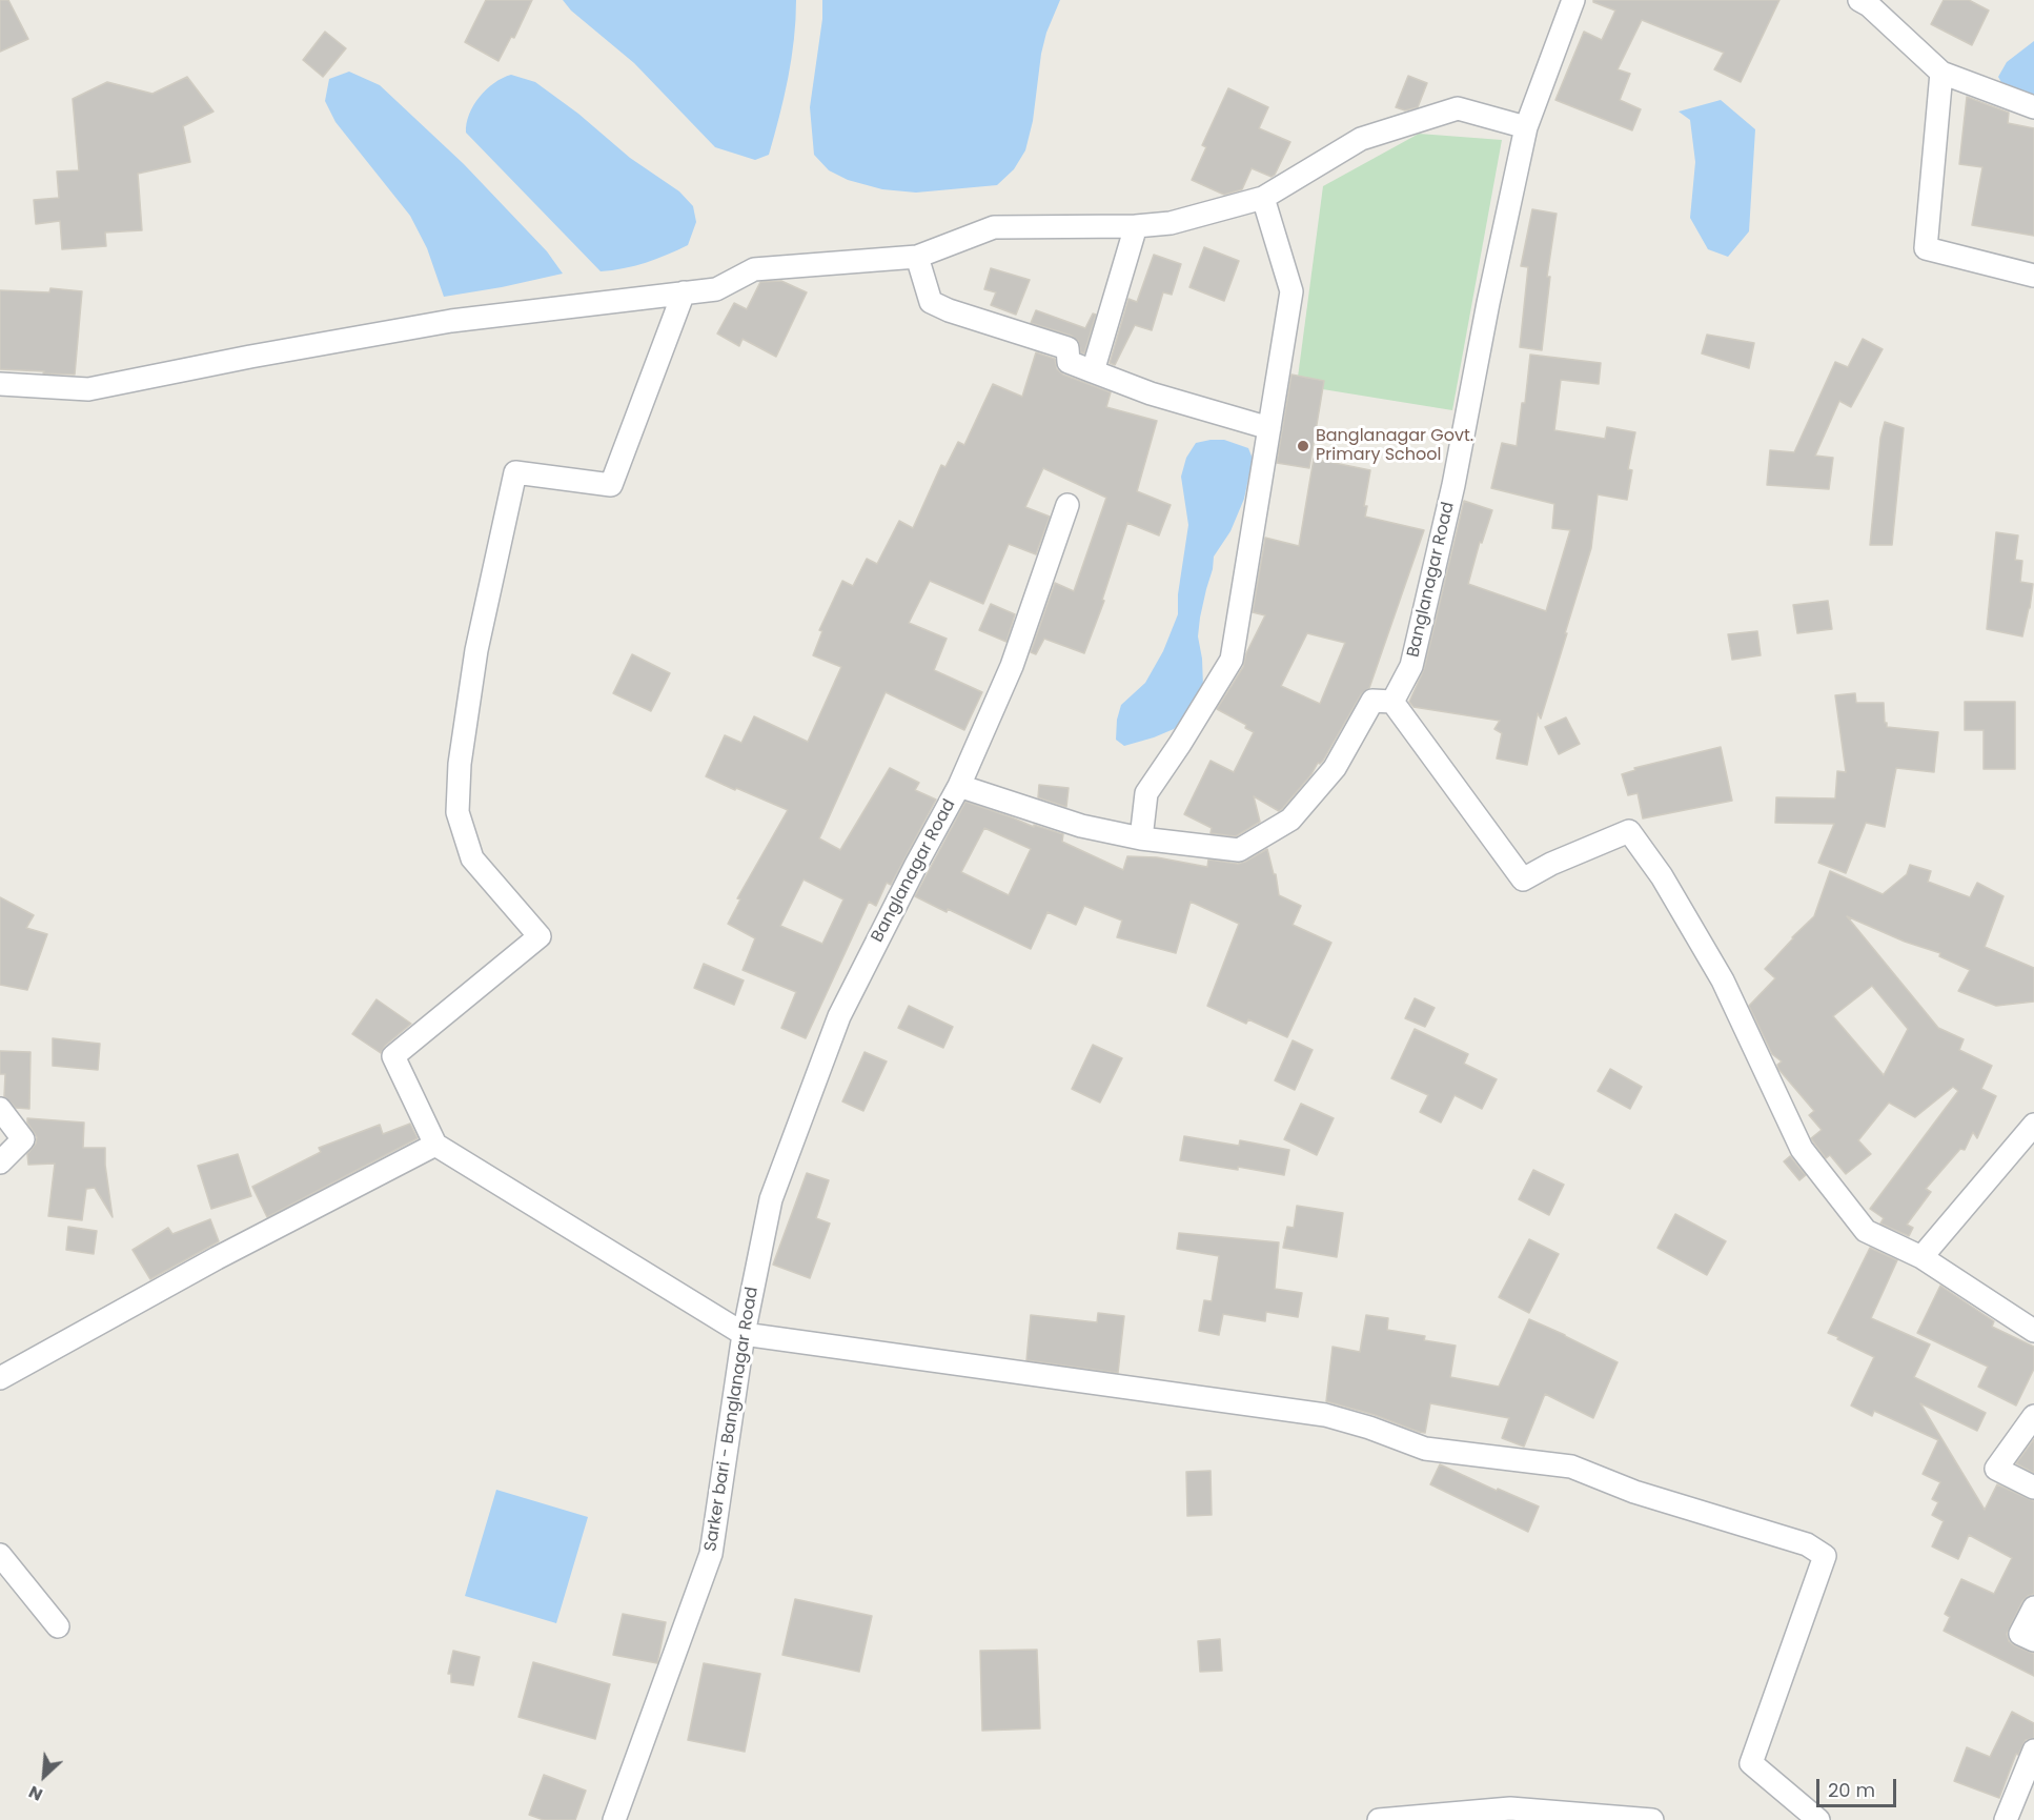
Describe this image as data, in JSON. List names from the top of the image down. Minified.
{"streets":{"street":["Banglanagar Road","Sarker bari - Banglanagar Road"]},"crossings":[["Banglanagar Road","Sarker bari - Banglanagar Road"]],"places":["Banglanagar Govt. Primary School"],"scale_bar":"20 m","north":"bottom left"}
